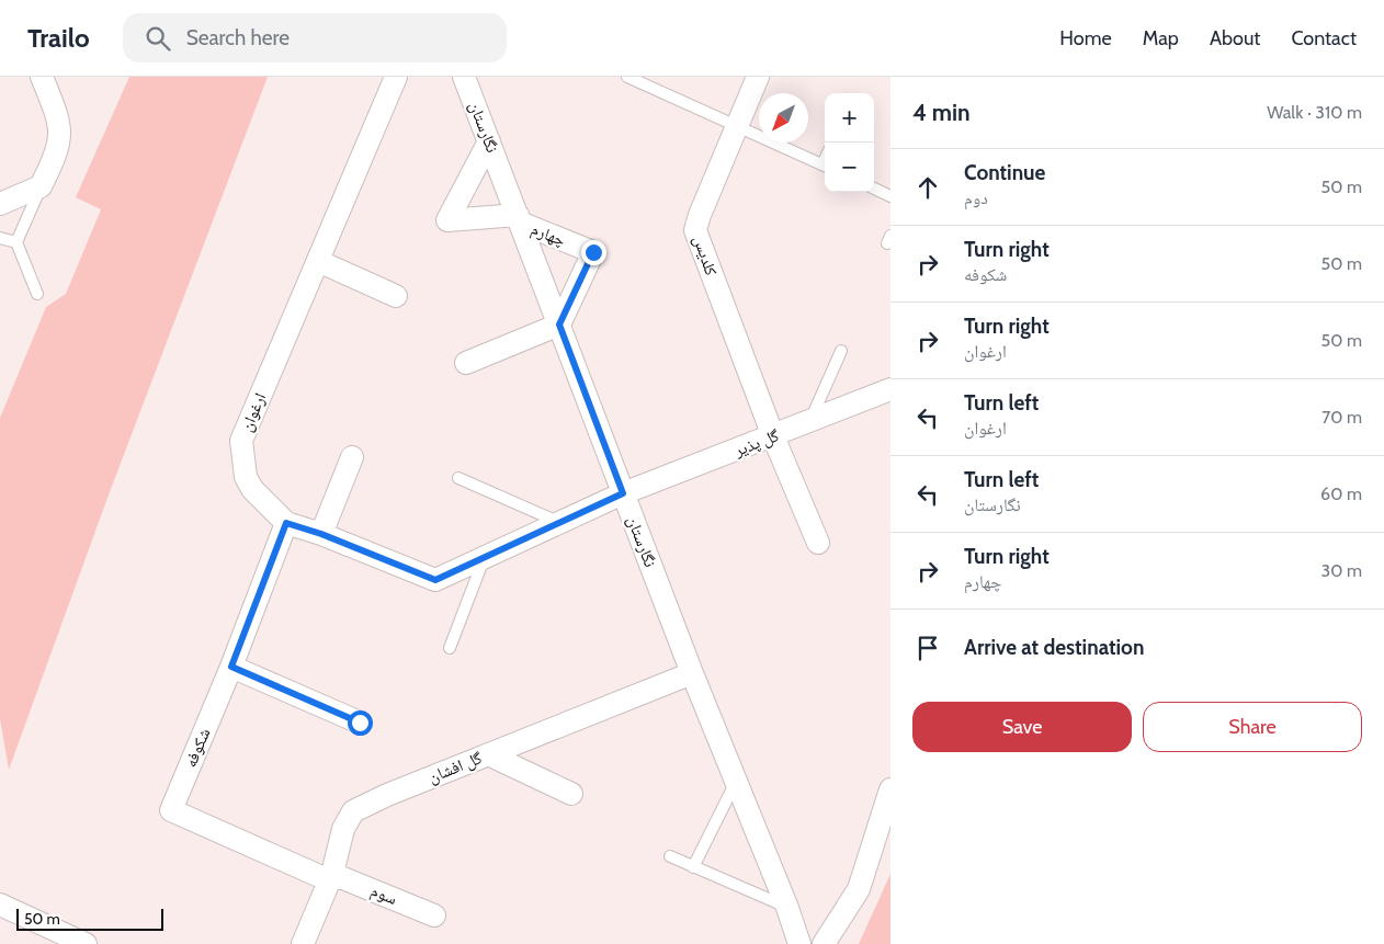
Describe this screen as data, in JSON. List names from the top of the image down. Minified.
{"streets":{"street":["نگارستان","چهارم","کلدیس","ارغوان","گل پذیر","شکوفه","گل افشان","سوم"]},"crossings":[["نگارستان","چهارم"],["نگارستان","ارغوان"],["نگارستان","گل پذیر"],["نگارستان","گل افشان"],["کلدیس","گل پذیر"],["ارغوان","گل پذیر"],["ارغوان","شکوفه"],["شکوفه","گل افشان"],["شکوفه","سوم"],["گل افشان","سوم"]],"scale_bar":"50 m","north":"bottom left","page":{"header":"Trailo","search":"Search here","nav":["Home","Map","About","Contact"],"heading":["4 min","Walk · 310 m"],"map_buttons":["+","−"],"list":[["Continue","دوم","50 m"],["Turn right","شکوفه","50 m"],["Turn right","ارغوان","50 m"],["Turn left","ارغوان","70 m"],["Turn left","نگارستان","60 m"],["Turn right","چهارم","30 m"],"Arrive at destination"],"buttons":["Save","Share"],"scale":"50 m"}}
